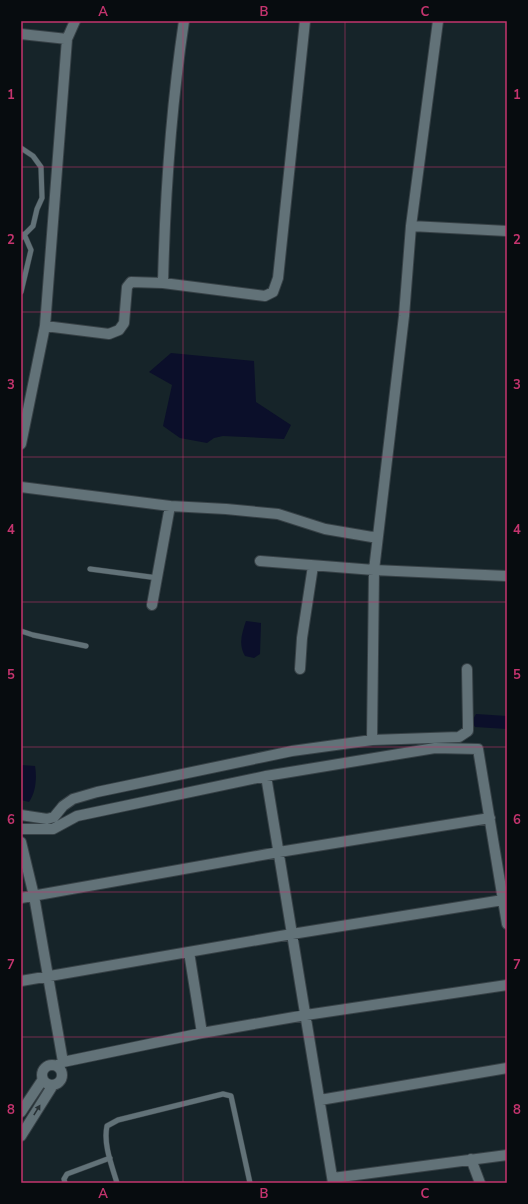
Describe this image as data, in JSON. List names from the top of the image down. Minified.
{"grid":{"columns":["A","B","C"],"rows":["1","2","3","4","5","6","7","8"]}}
